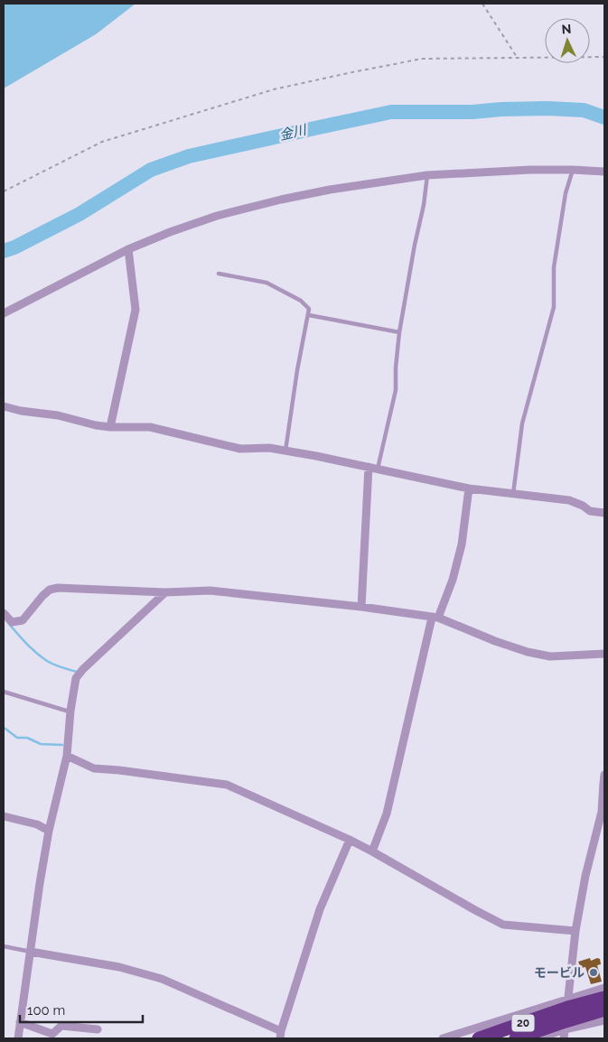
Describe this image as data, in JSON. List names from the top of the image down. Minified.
{"streets":{"highway":["20"]},"water":["金川"],"places":["モービル"],"scale_bar":"100 m","north":"top"}
